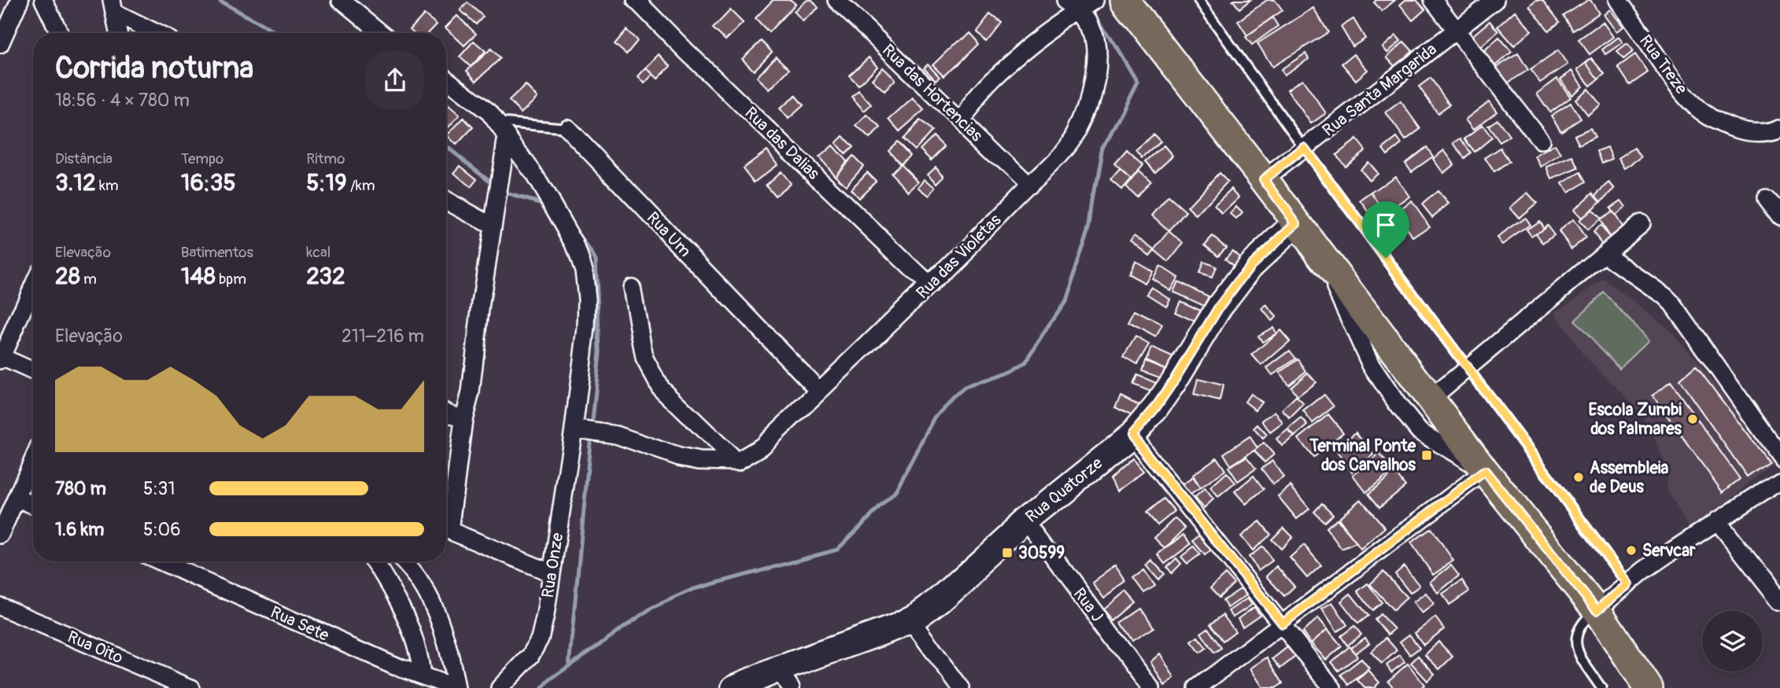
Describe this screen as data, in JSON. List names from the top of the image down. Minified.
{"streets":{"street":["Rua Treze","Rua Santa Margarida","Rua das Hortencias","Rua das Dalias","Rua Um","Rua das Violetas","Rua Quatorze","Rua Onze","Rua J","Rua Sete","Rua Oito"]},"crossings":[["Rua das Hortencias","Rua das Violetas"],["Rua das Dalias","Rua das Violetas"],["Rua Um","Rua das Violetas"],["Rua Quatorze","Rua J"]],"places":{"other":["Escola Zumbi dos Palmares","Assembleia de Deus","Servcar"],"transit":["Terminal Ponte dos Carvalhos","30599"]},"page":{"heading":["Corrida noturna","18:56 · 4 × 780 m"],"stats":[["Distância","3.12 km"],["Tempo","16:35"],["Ritmo","5:19 /km"],["Elevação","28 m"],["Batimentos","148 bpm"],["kcal","232"]],"chart":["Elevação","211–216 m"],"list":[{"name":"780 m","note":"5:31"},{"name":"1.6 km","note":"5:06"}]}}
